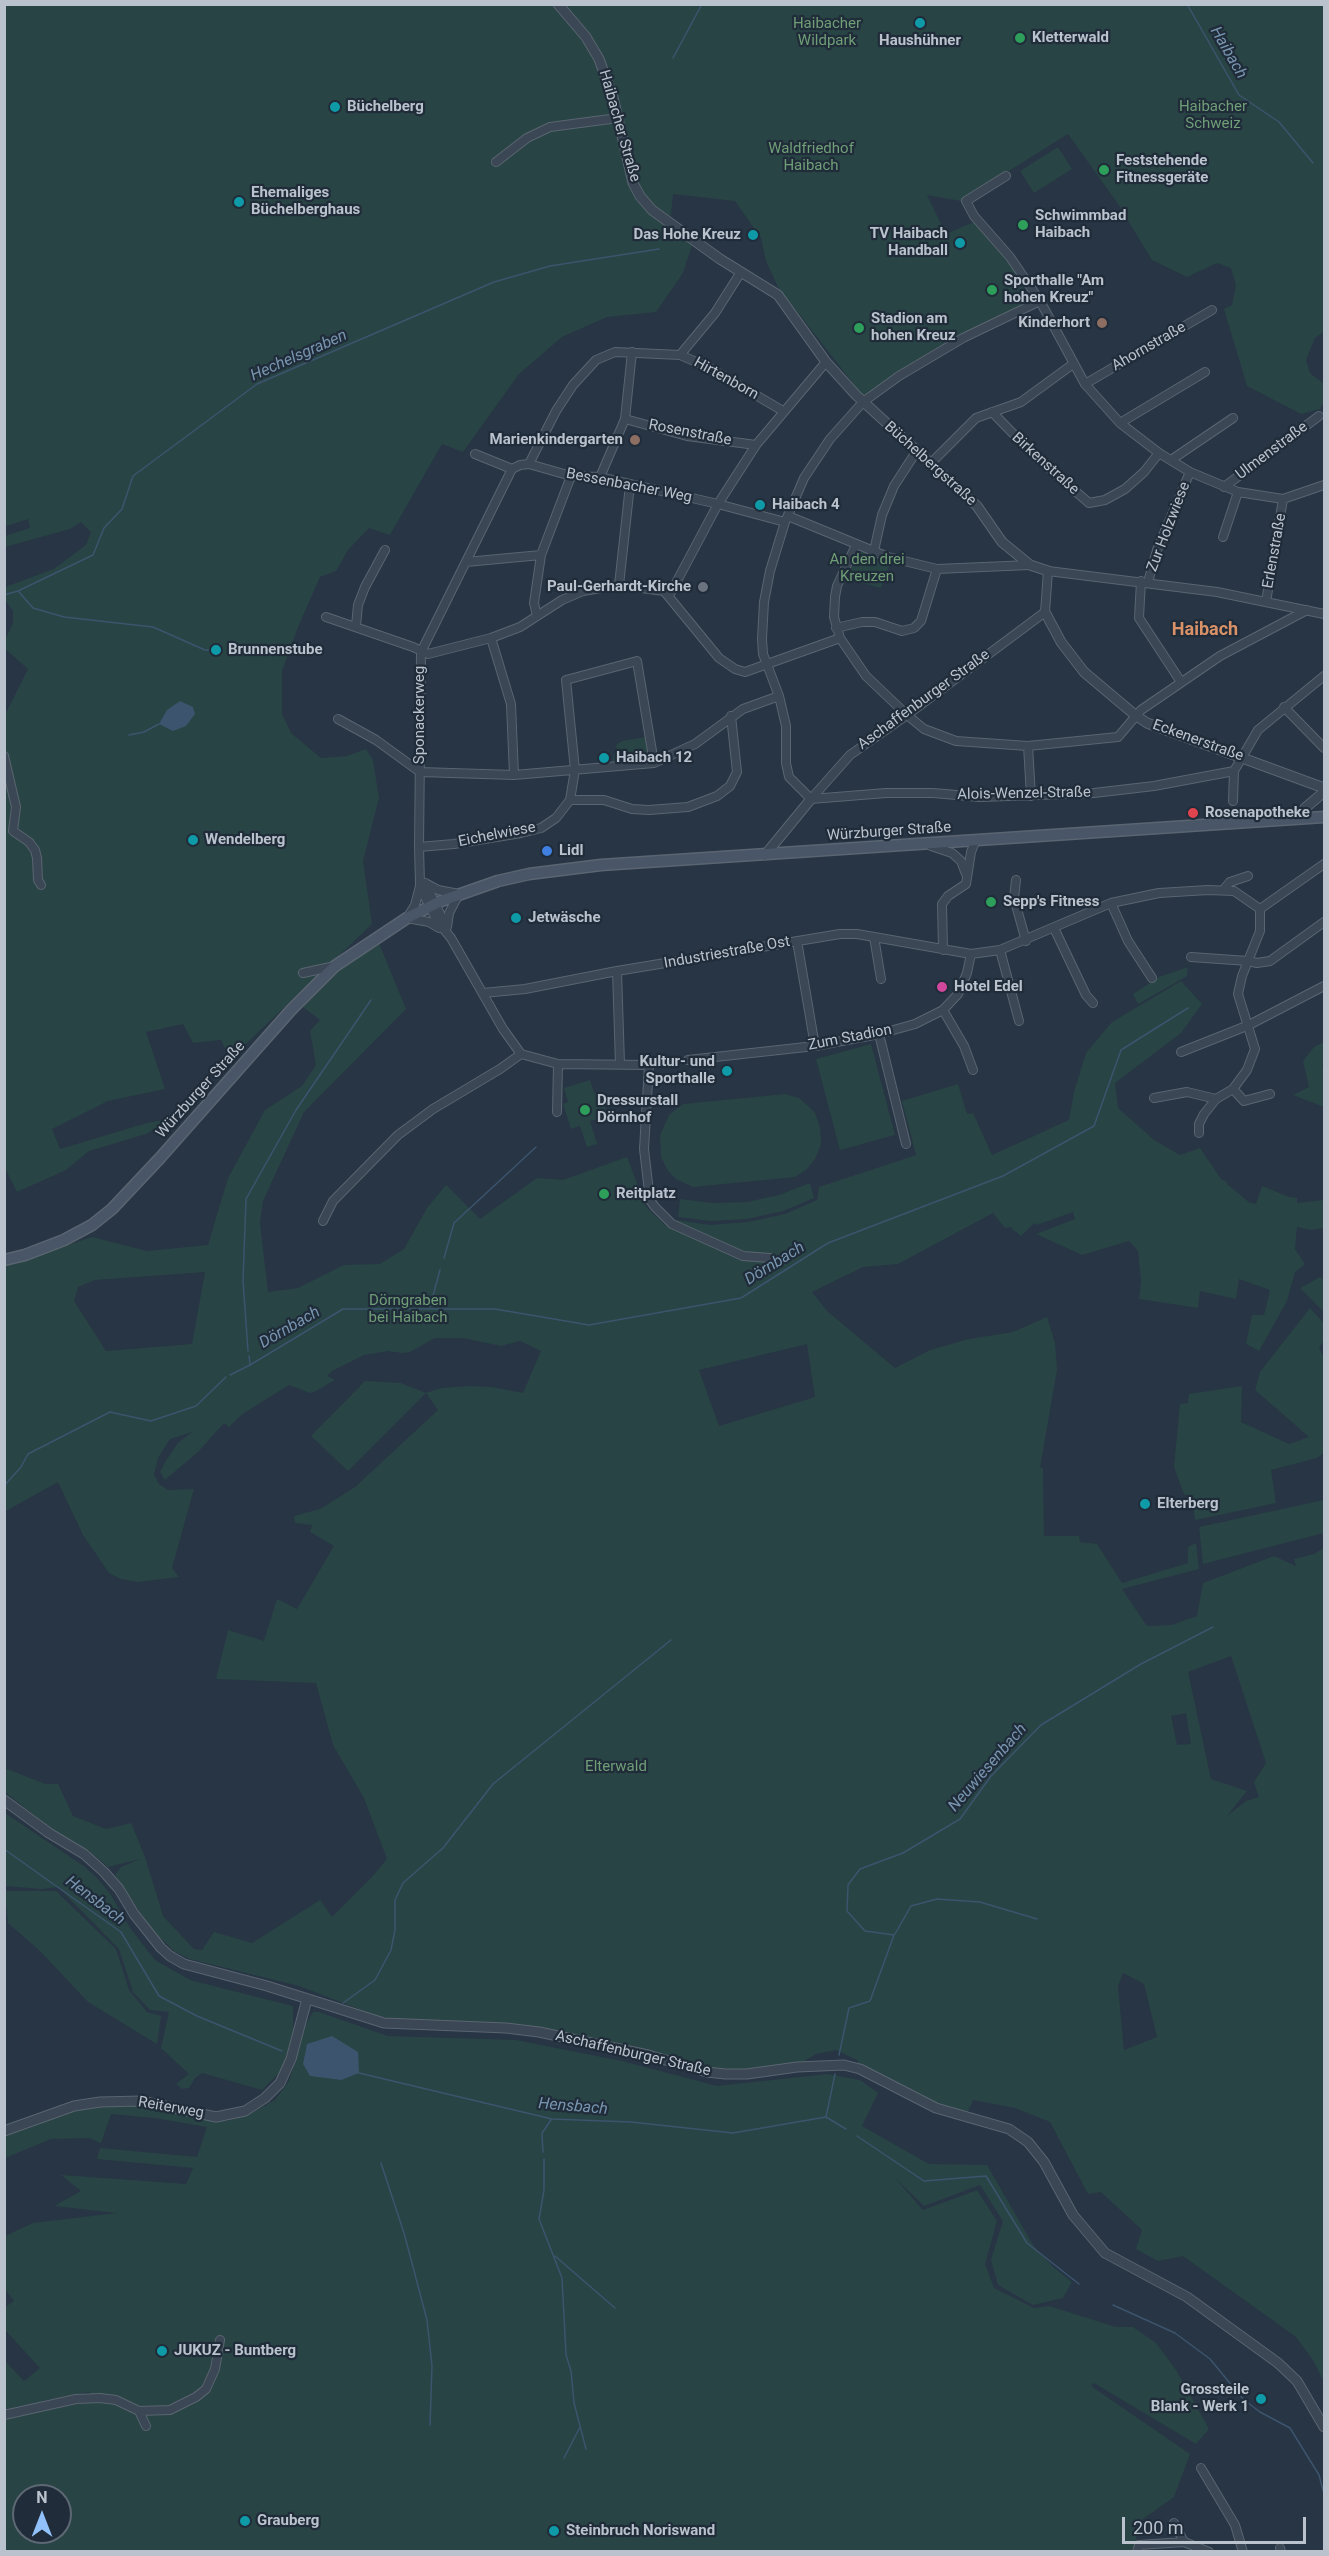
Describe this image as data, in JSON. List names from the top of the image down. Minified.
{"streets":{"main road":["Würzburger Straße"],"street":["Haibacher Straße","Ahornstraße","Hirtenborn","Rosenstraße","Ulmenstraße","Büchelbergstraße","Birkenstraße","Bessenbacher Weg","Zur Holzwiese","Erlenstraße","Aschaffenburger Straße","Sponackerweg","Eckenerstraße","Alois-Wenzel-Straße","Eichelwiese","Industriestraße Ost","Zum Stadion","Reiterweg"]},"crossings":[["Haibacher Straße","Büchelbergstraße"],["Hirtenborn","Bessenbacher Weg"],["Büchelbergstraße","Bessenbacher Weg"],["Büchelbergstraße","Zur Holzwiese"],["Büchelbergstraße","Erlenstraße"],["Aschaffenburger Straße","Eckenerstraße"],["Aschaffenburger Straße","Alois-Wenzel-Straße"],["Aschaffenburger Straße","Würzburger Straße"],["Aschaffenburger Straße","Reiterweg"],["Sponackerweg","Würzburger Straße"],["Sponackerweg","Eichelwiese"],["Industriestraße Ost","Zum Stadion"]],"districts":["Haibach"],"water":["Haibach","Hechelsgraben","Dörnbach","Neuwiesenbach","Hensbach"],"parks":["Haibacher Wildpark","Haibacher Schweiz","Waldfriedhof Haibach","An den drei Kreuzen","Dörngraben bei Haibach","Elterwald"],"places":["Haushühner","Kletterwald","Büchelberg","Feststehende Fitnessgeräte","Ehemaliges Büchelberghaus","Schwimmbad Haibach","Das Hohe Kreuz","TV Haibach Handball","Sporthalle \"Am hohen Kreuz\"","Kinderhort","Stadion am hohen Kreuz","Marienkindergarten","Haibach 4","Paul-Gerhardt-Kirche","Brunnenstube","Haibach 12","Rosenapotheke","Wendelberg","Lidl","Sepp's Fitness","Jetwäsche","Hotel Edel","Kultur- und Sporthalle","Dressurstall Dörnhof","Reitplatz","Elterberg","JUKUZ - Buntberg","Grossteile Blank - Werk 1","Grauberg","Steinbruch Noriswand"],"scale_bar":"200 m","north":"top"}
